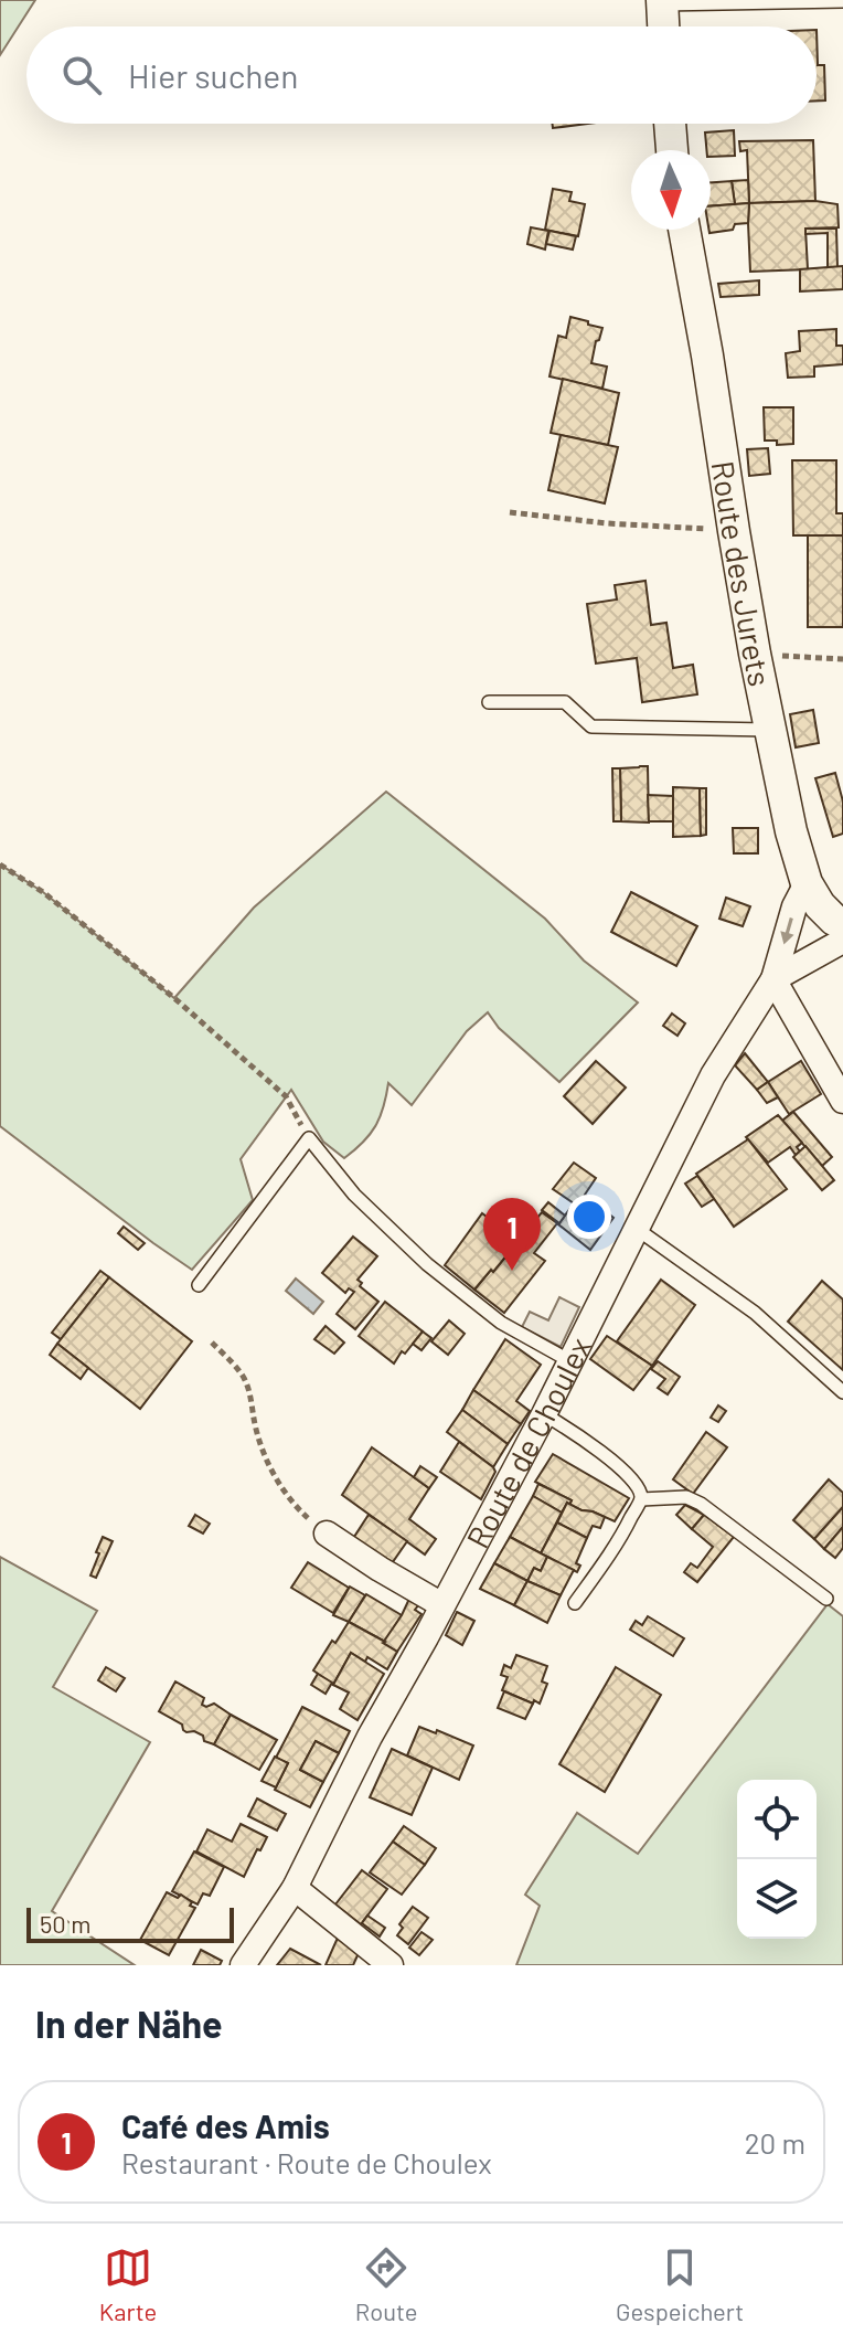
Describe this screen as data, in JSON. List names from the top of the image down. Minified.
{"streets":{"street":["Route des Jurets","Route de Choulex"]},"crossings":[["Route des Jurets","Route de Choulex"]],"scale_bar":"50 m","north":"bottom","page":{"search":"Hier suchen","pins":"1","scale":"50 m","heading":"In der Nähe","list":[{"mark":"1","name":"Café des Amis","note":"Restaurant · Route de Choulex","value":"20 m"}],"nav":["Karte","Route","Gespeichert"]}}
